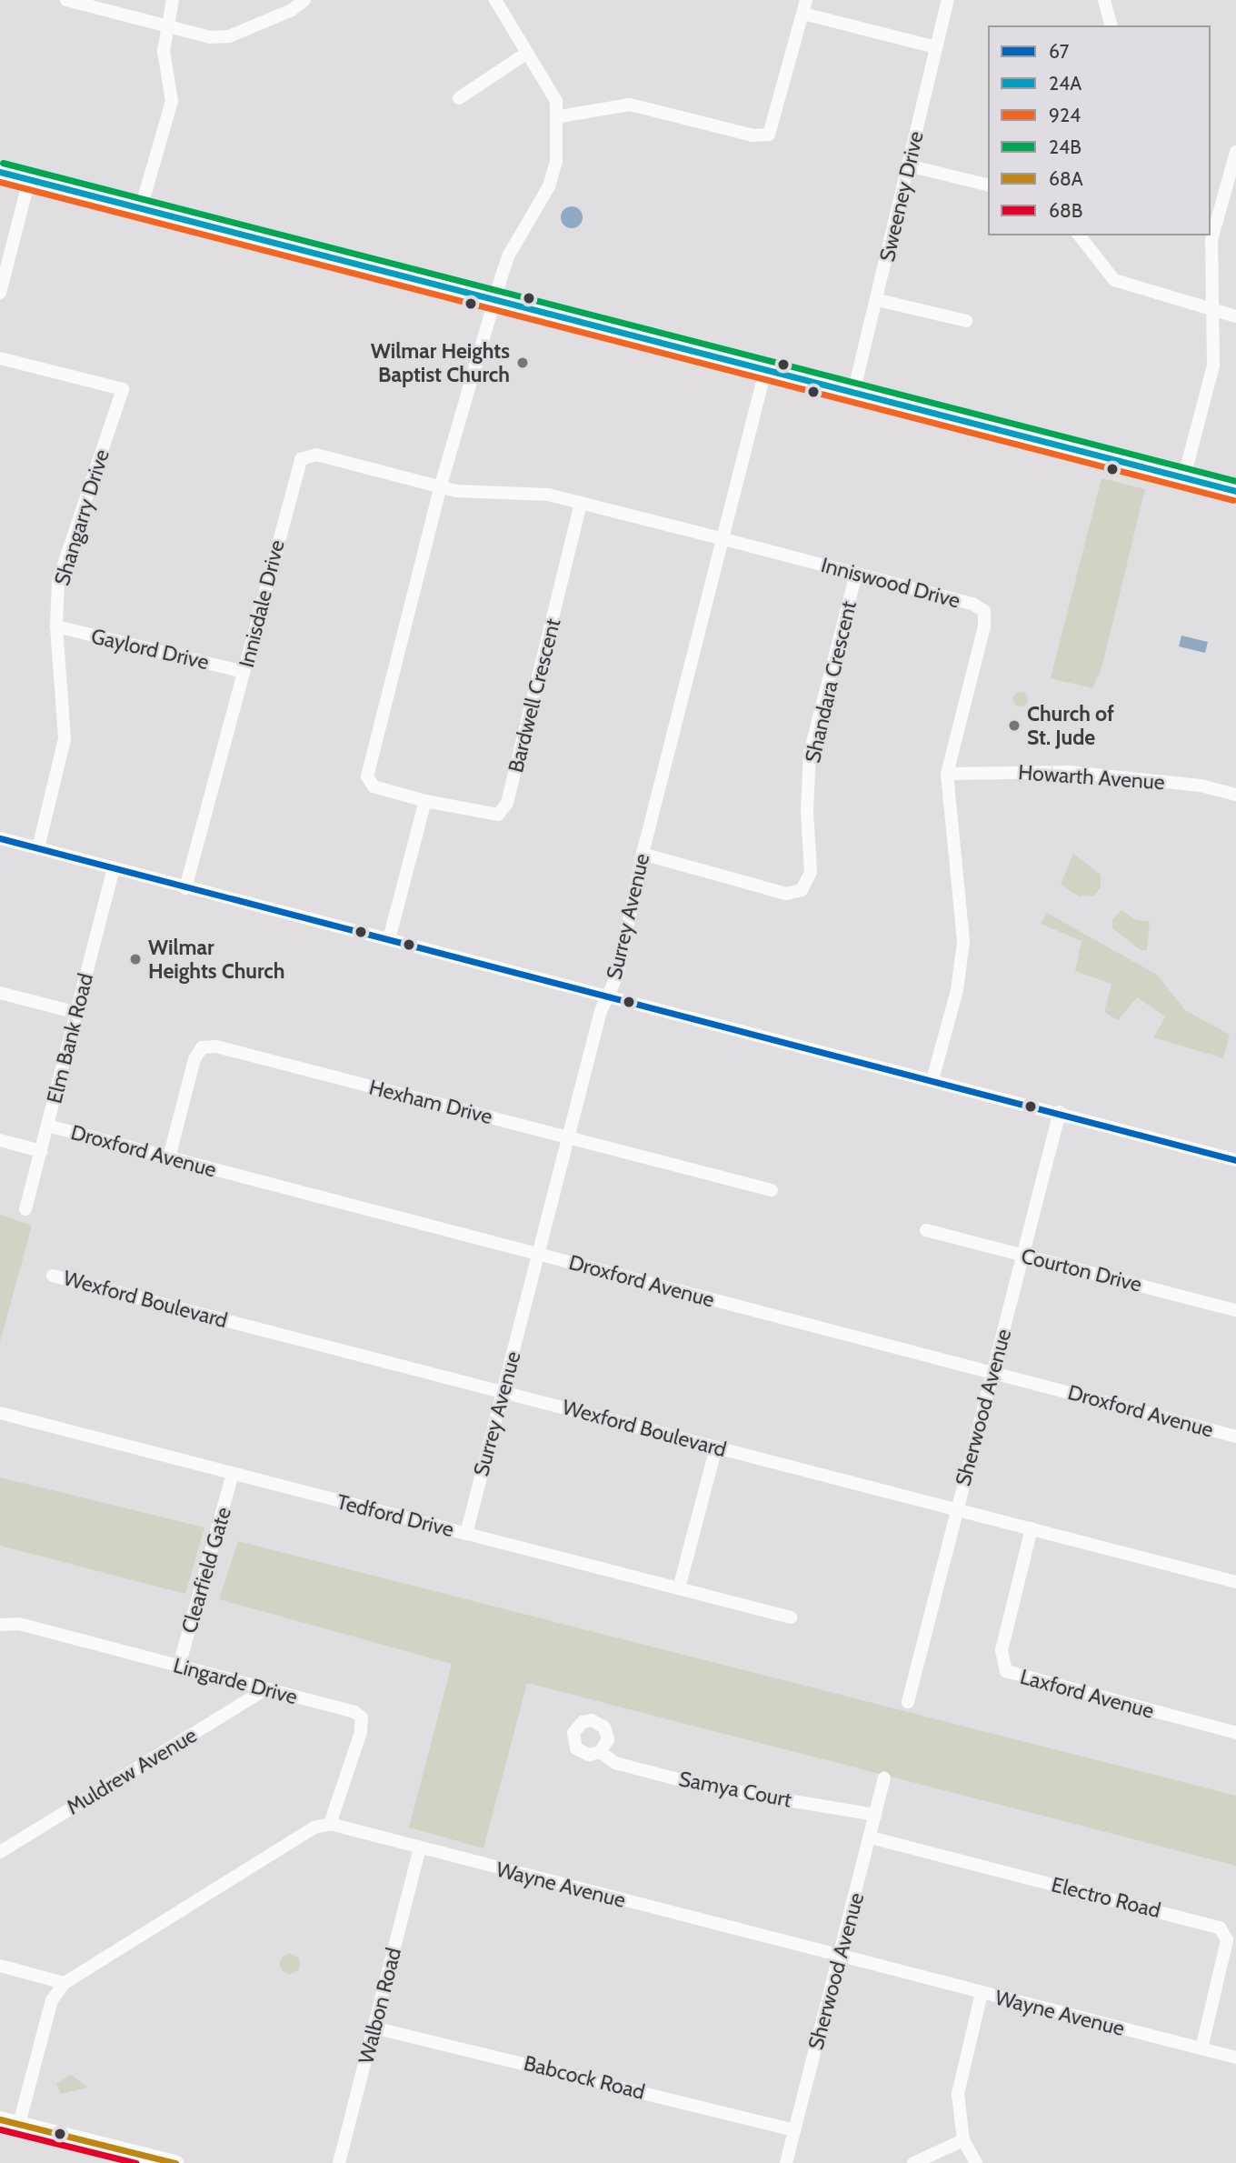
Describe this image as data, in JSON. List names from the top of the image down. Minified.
{"streets":{"street":["Sweeney Drive","Shangarry Drive","Inniswood Drive","Innisdale Drive","Gaylord Drive","Shandara Crescent","Bardwell Crescent","Howarth Avenue","Surrey Avenue","Elm Bank Road","Hexham Drive","Droxford Avenue","Courton Drive","Wexford Boulevard","Sherwood Avenue","Tedford Drive","Clearfield Gate","Lingarde Drive","Laxford Avenue","Muldrew Avenue","Samya Court","Wayne Avenue","Electro Road","Walbon Road","Babcock Road"]},"crossings":[["Shangarry Drive","Gaylord Drive"],["Inniswood Drive","Innisdale Drive"],["Inniswood Drive","Shandara Crescent"],["Inniswood Drive","Bardwell Crescent"],["Inniswood Drive","Howarth Avenue"],["Inniswood Drive","Surrey Avenue"],["Innisdale Drive","Gaylord Drive"],["Shandara Crescent","Surrey Avenue"],["Surrey Avenue","Hexham Drive"],["Surrey Avenue","Droxford Avenue"],["Surrey Avenue","Wexford Boulevard"],["Surrey Avenue","Tedford Drive"],["Elm Bank Road","Droxford Avenue"],["Hexham Drive","Droxford Avenue"],["Droxford Avenue","Sherwood Avenue"],["Courton Drive","Sherwood Avenue"],["Wexford Boulevard","Sherwood Avenue"],["Wexford Boulevard","Laxford Avenue"],["Sherwood Avenue","Samya Court"],["Sherwood Avenue","Wayne Avenue"],["Sherwood Avenue","Electro Road"],["Sherwood Avenue","Babcock Road"],["Tedford Drive","Clearfield Gate"],["Clearfield Gate","Lingarde Drive"],["Lingarde Drive","Muldrew Avenue"],["Lingarde Drive","Wayne Avenue"],["Wayne Avenue","Electro Road"],["Wayne Avenue","Walbon Road"],["Walbon Road","Babcock Road"]],"places":["Wilmar Heights Baptist Church","Church of St. Jude","Wilmar Heights Church"],"lines":["transit line 24B","transit line 24A","transit line 924","transit line 67","transit line 68A","transit line 68B"],"legend":["67","24A","924","24B","68A","68B"]}
